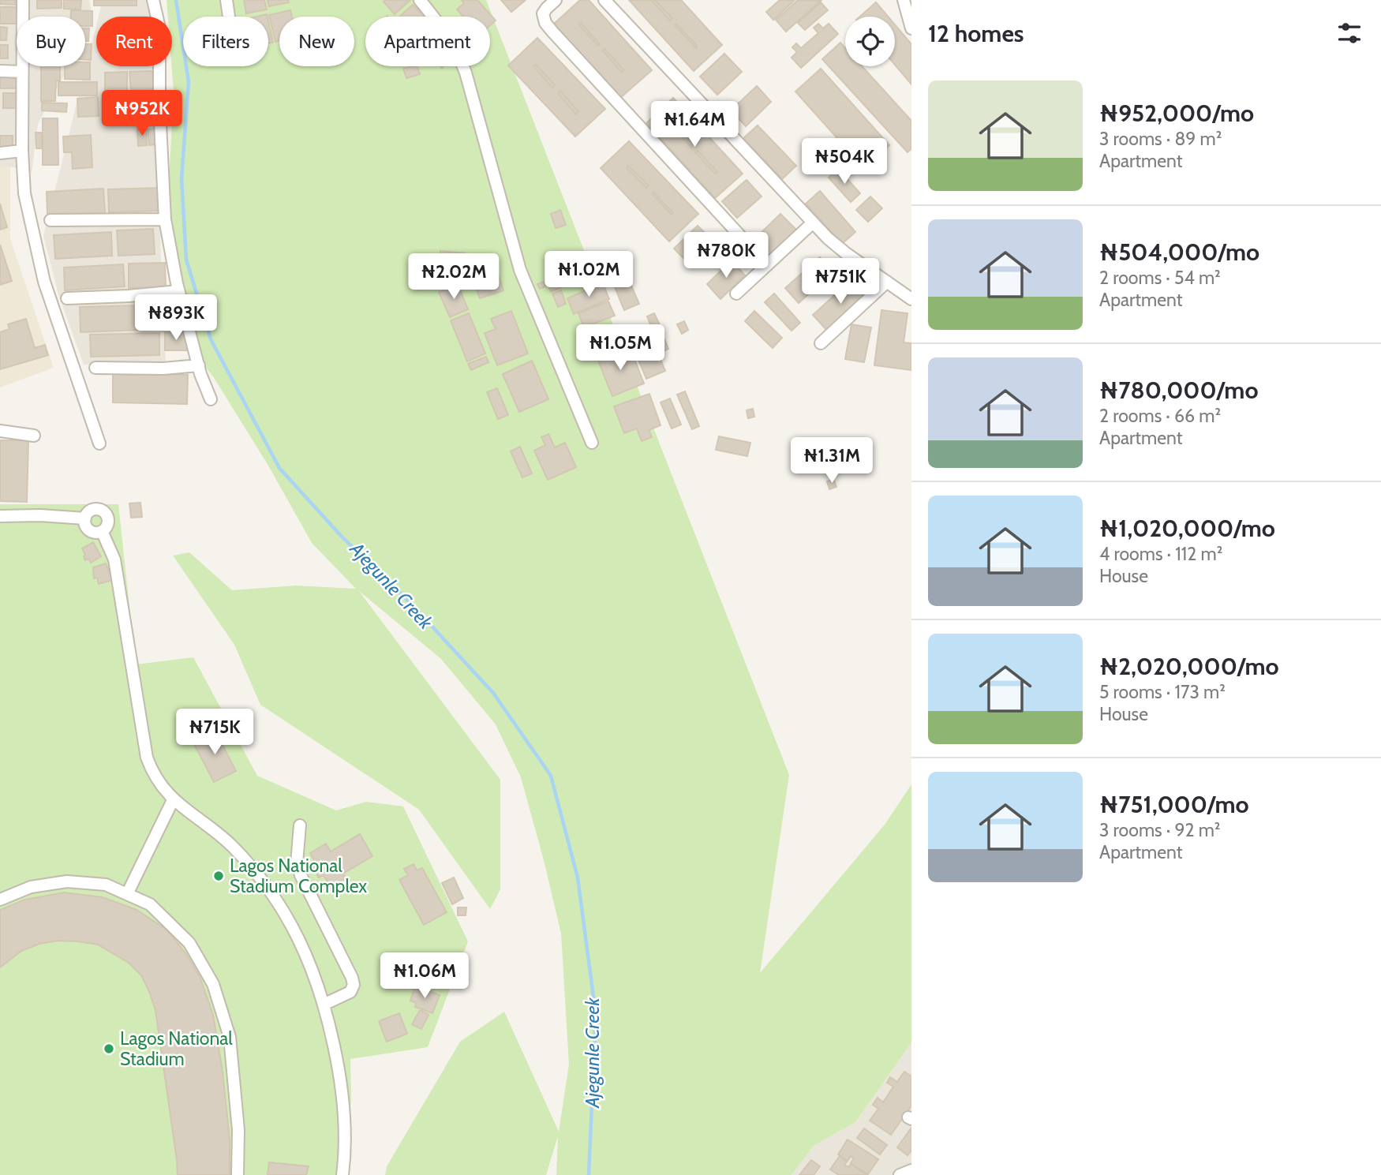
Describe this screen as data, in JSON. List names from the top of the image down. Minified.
{"water":["Ajegunle Creek"],"places":["Lagos National Stadium Complex","Lagos National Stadium"],"page":{"heading":"12 homes","chip":["Buy","Rent","Filters","New","Apartment"],"list":[{"name":"₦952,000/mo","note":"3 rooms · 89 m² · Apartment"},{"name":"₦504,000/mo","note":"2 rooms · 54 m² · Apartment"},{"name":"₦780,000/mo","note":"2 rooms · 66 m² · Apartment"},{"name":"₦1,020,000/mo","note":"4 rooms · 112 m² · House"},{"name":"₦2,020,000/mo","note":"5 rooms · 173 m² · House"},{"name":"₦751,000/mo","note":"3 rooms · 92 m² · Apartment"}],"price":["₦952K","₦1.64M","₦504K","₦780K","₦1.02M","₦2.02M","₦751K","₦893K","₦1.05M","₦1.31M","₦715K","₦1.06M"]}}
